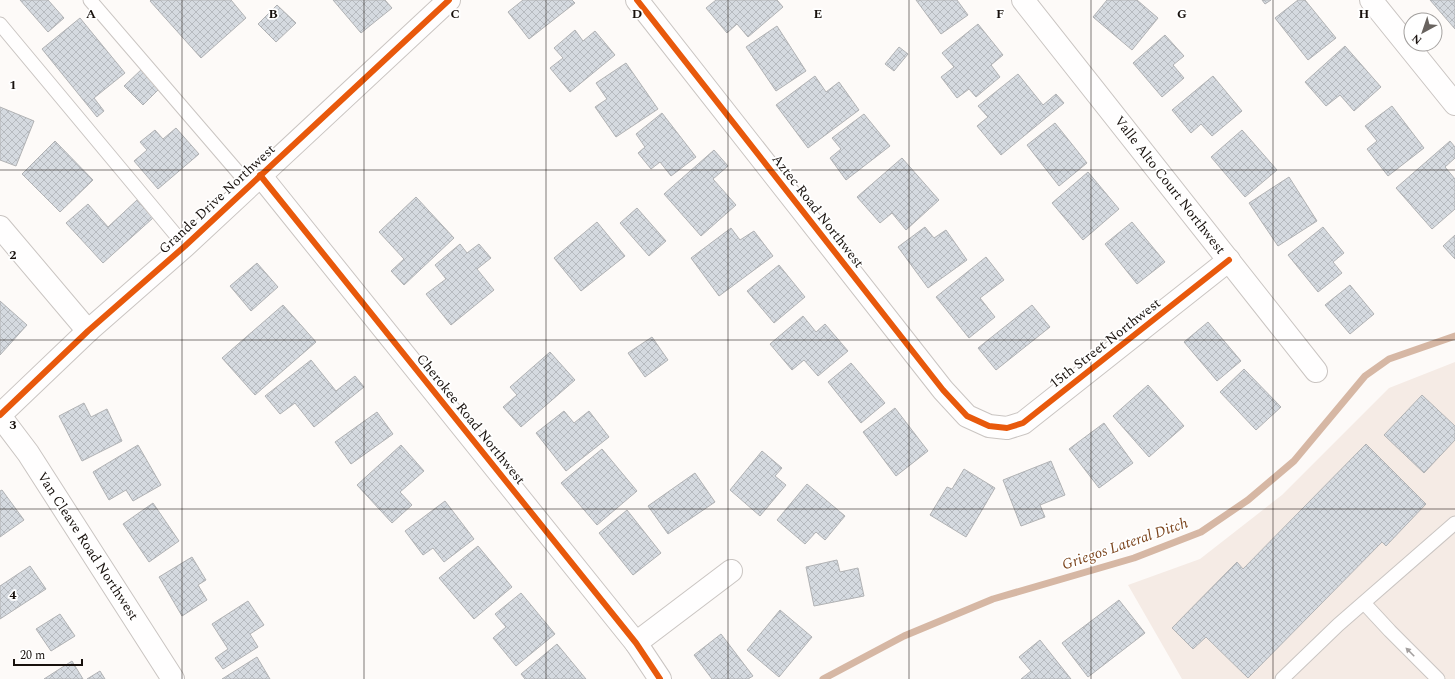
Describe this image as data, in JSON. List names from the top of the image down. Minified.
{"streets":{"street":["Valle Alto Court Northwest","Grande Drive Northwest","Aztec Road Northwest","15th Street Northwest","Cherokee Road Northwest","Van Cleave Road Northwest"]},"crossings":[["Valle Alto Court Northwest","15th Street Northwest"],["Grande Drive Northwest","Cherokee Road Northwest"],["Grande Drive Northwest","Van Cleave Road Northwest"],["Aztec Road Northwest","15th Street Northwest"]],"water":["Griegos Lateral Ditch"],"scale_bar":"20 m","north":"bottom left","grid":{"columns":["A","B","C","D","E","F","G","H"],"rows":["1","2","3","4"]}}
